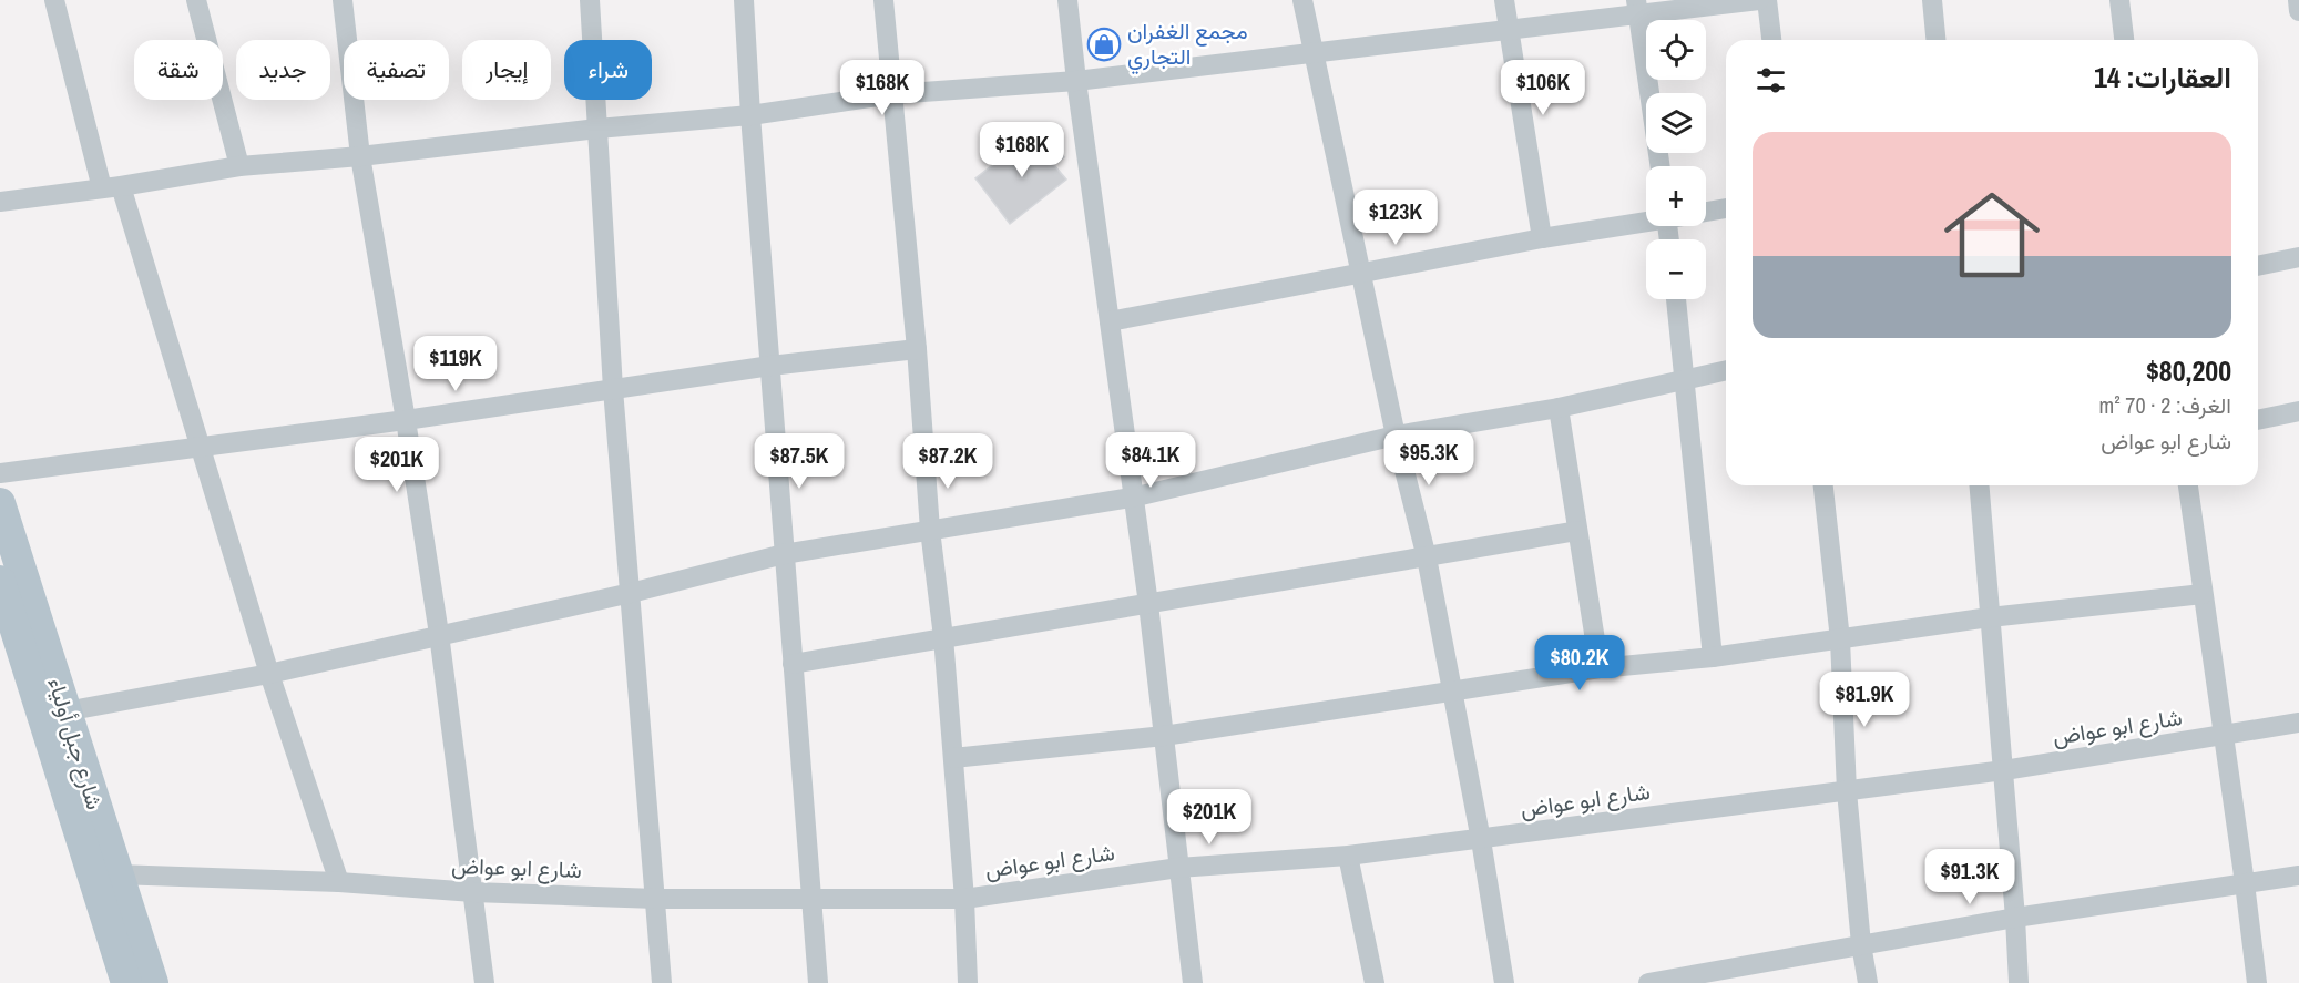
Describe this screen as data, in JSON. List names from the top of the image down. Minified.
{"streets":{"main road":["شارع جبل أولياء"],"street":["شارع ابو عواض"]},"crossings":[["شارع ابو عواض","شارع جبل أولياء"]],"places":{"shop":["مجمع الغفران التجاري"]},"page":{"map_buttons":["+","−"],"chip":["شراء","إيجار","تصفية","جديد","شقة"],"heading":"العقارات: 14","price":["$168K","$106K","$168K","$123K","$119K","$95.3K","$84.1K","$87.5K","$87.2K","$201K","$80.2K","$81.9K","$201K","$91.3K"],"list":[{"name":"$80,200","note":"الغرف: 2 · 70 m² · شارع ابو عواض"}]}}
